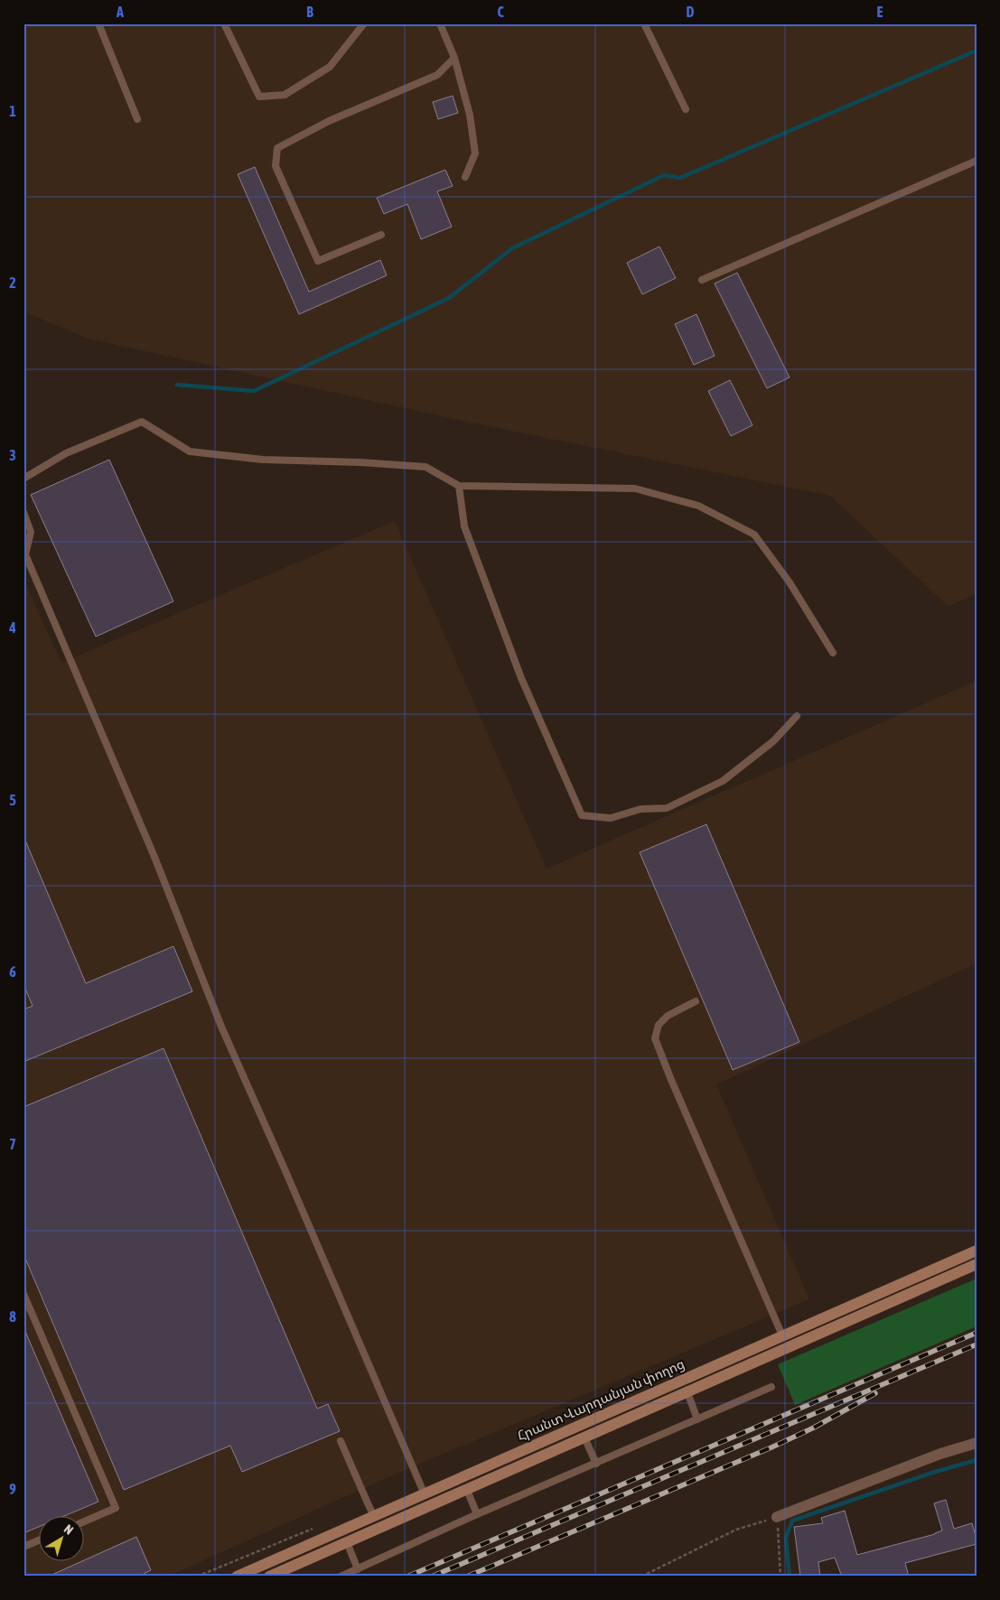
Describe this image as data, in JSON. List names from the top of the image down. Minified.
{"streets":{"main road":["Հրանտ Վարդանյան փողոց"]},"north":"top right","grid":{"columns":["A","B","C","D","E"],"rows":["1","2","3","4","5","6","7","8","9"]}}
